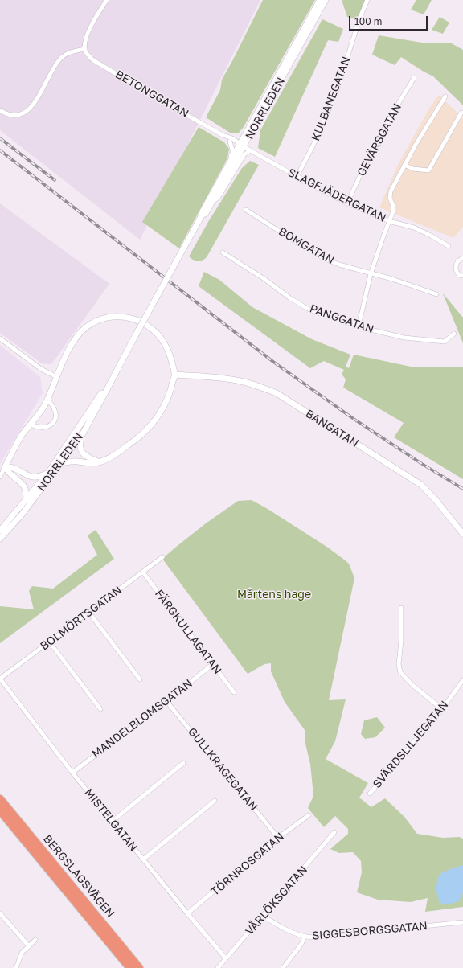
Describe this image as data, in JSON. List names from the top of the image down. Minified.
{"streets":{"highway":["BERGSLAGSVÄGEN"],"main road":["NORRLEDEN","BANGATAN"],"street":["BETONGGATAN","KULBANEGATAN","GEVÄRSGATAN","SLAGFJÄDERGATAN","BOMGATAN","PANGGATAN","BOLMÖRTSGATAN","FÄRGKULLAGATAN","MANDELBLOMSGATAN","SVÄRDSLILJEGATAN","GULLKRAGEGATAN","MISTELGATAN","TÖRNROSGATAN","VÅRLÖKSGATAN","SIGGESBORGSGATAN"]},"crossings":[["BETONGGATAN","NORRLEDEN"],["BETONGGATAN","SLAGFJÄDERGATAN"],["KULBANEGATAN","SLAGFJÄDERGATAN"],["NORRLEDEN","SLAGFJÄDERGATAN"],["GEVÄRSGATAN","SLAGFJÄDERGATAN"],["BOLMÖRTSGATAN","FÄRGKULLAGATAN"],["BOLMÖRTSGATAN","MISTELGATAN"],["FÄRGKULLAGATAN","MANDELBLOMSGATAN"],["MANDELBLOMSGATAN","GULLKRAGEGATAN"],["MANDELBLOMSGATAN","MISTELGATAN"],["GULLKRAGEGATAN","TÖRNROSGATAN"],["MISTELGATAN","TÖRNROSGATAN"],["MISTELGATAN","VÅRLÖKSGATAN"],["VÅRLÖKSGATAN","SIGGESBORGSGATAN"]],"parks":["Mårtens hage"],"scale_bar":"100 m"}
